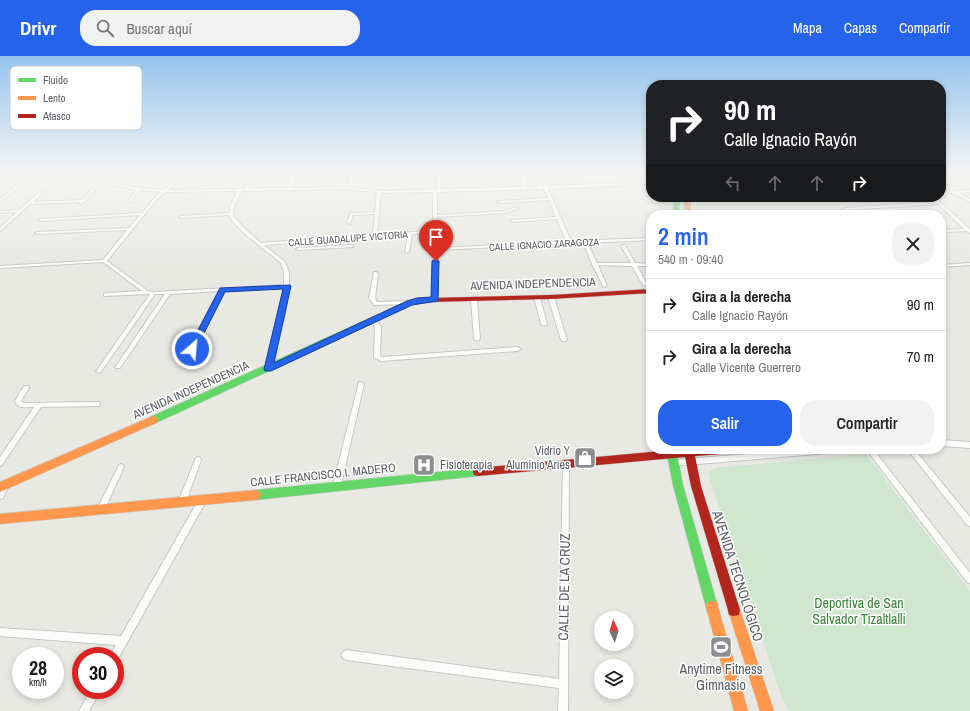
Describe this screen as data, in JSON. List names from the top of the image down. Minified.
{"streets":{"street":["CALLE GUADALUPE VICTORIA","CALLE IGNACIO ZARAGOZA","AVENIDA INDEPENDENCIA","CALLE FRANCISCO I. MADERO","AVENIDA TECNOLÓGICO","CALLE DE LA CRUZ"]},"crossings":[["CALLE FRANCISCO I. MADERO","CALLE DE LA CRUZ"]],"parks":["Deportiva de San Salvador Tizaltlalli"],"places":{"shop":["Vidrio Y Aluminio Aries"],"hospital":["Fisioterapia"],"sports":["Anytime Fitness Gimnasio"]},"legend":["Fluido","Lento","Atasco"],"north":"top","page":{"header":"Drivr","search":"Buscar aquí","nav":["Mapa","Capas","Compartir"],"turn":["90 m","Calle Ignacio Rayón"],"heading":["2 min","540 m · 09:40"],"list":[{"name":"Gira a la derecha","note":"Calle Ignacio Rayón","value":"90 m"},{"name":"Gira a la derecha","note":"Calle Vicente Guerrero","value":"70 m"}],"buttons":["Salir","Compartir"],"speed":"28 km/h","limit":"30"}}
